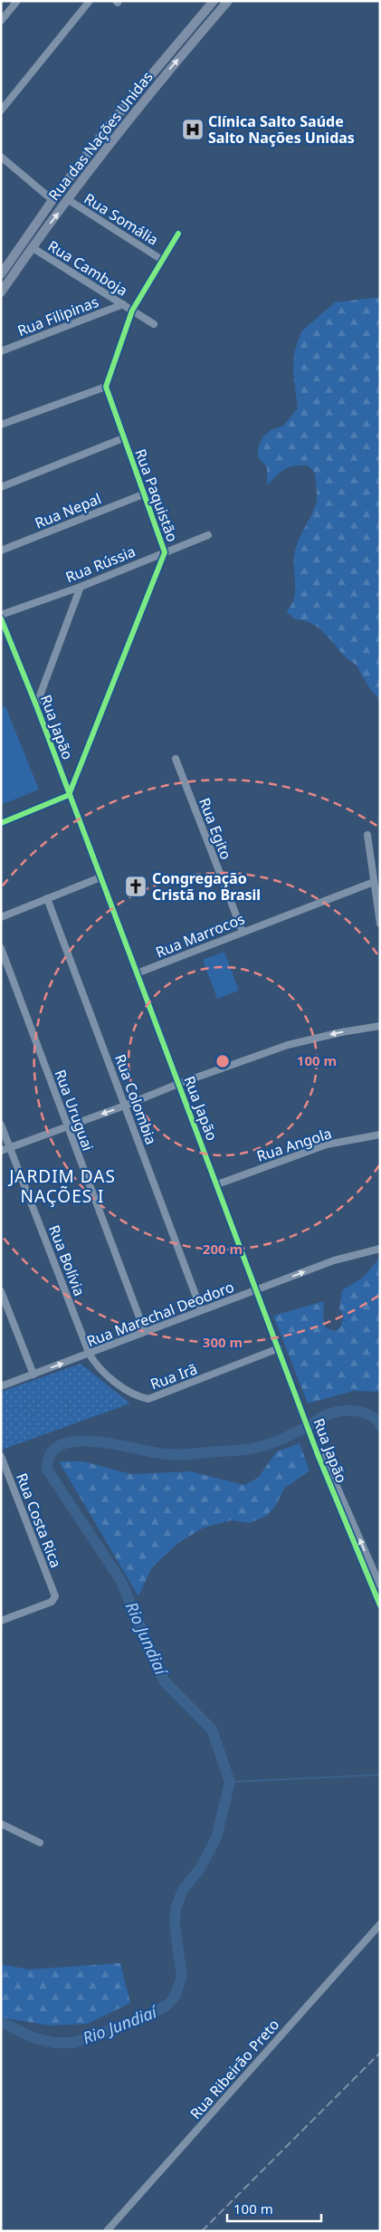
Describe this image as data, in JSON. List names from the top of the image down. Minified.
{"streets":{"main road":["Rua das Nações Unidas"],"street":["Rua Somália","Rua Camboja","Rua Filipinas","Rua Paquistão","Rua Nepal","Rua Rússia","Rua Japão","Rua Egito","Rua Marrocos","Rua Colombia","Rua Uruguai","Rua Angola","Rua Bolívia","Rua Marechal Deodoro","Rua Irã","Rua Costa Rica","Rua Ribeirão Preto"]},"crossings":[["Rua das Nações Unidas","Rua Somália"],["Rua das Nações Unidas","Rua Camboja"],["Rua Camboja","Rua Filipinas"],["Rua Paquistão","Rua Nepal"],["Rua Paquistão","Rua Rússia"],["Rua Paquistão","Rua Japão"],["Rua Rússia","Rua Japão"],["Rua Japão","Rua Marrocos"],["Rua Japão","Rua Angola"],["Rua Japão","Rua Marechal Deodoro"],["Rua Japão","Rua Irã"],["Rua Egito","Rua Marrocos"],["Rua Colombia","Rua Marechal Deodoro"],["Rua Uruguai","Rua Marechal Deodoro"],["Rua Bolívia","Rua Marechal Deodoro"],["Rua Bolívia","Rua Irã"],["Rua Marechal Deodoro","Rua Irã"]],"one_way":["Rua Marechal Deodoro"],"districts":["JARDIM DAS NAÇÕES I"],"water":["Rio Jundiaí"],"places":{"hospital":["Clínica Salto Saúde Salto Nações Unidas"],"church":["Congregação Cristã no Brasil"]},"scale_bar":"100 m","rings":["100 m","200 m","300 m"]}
